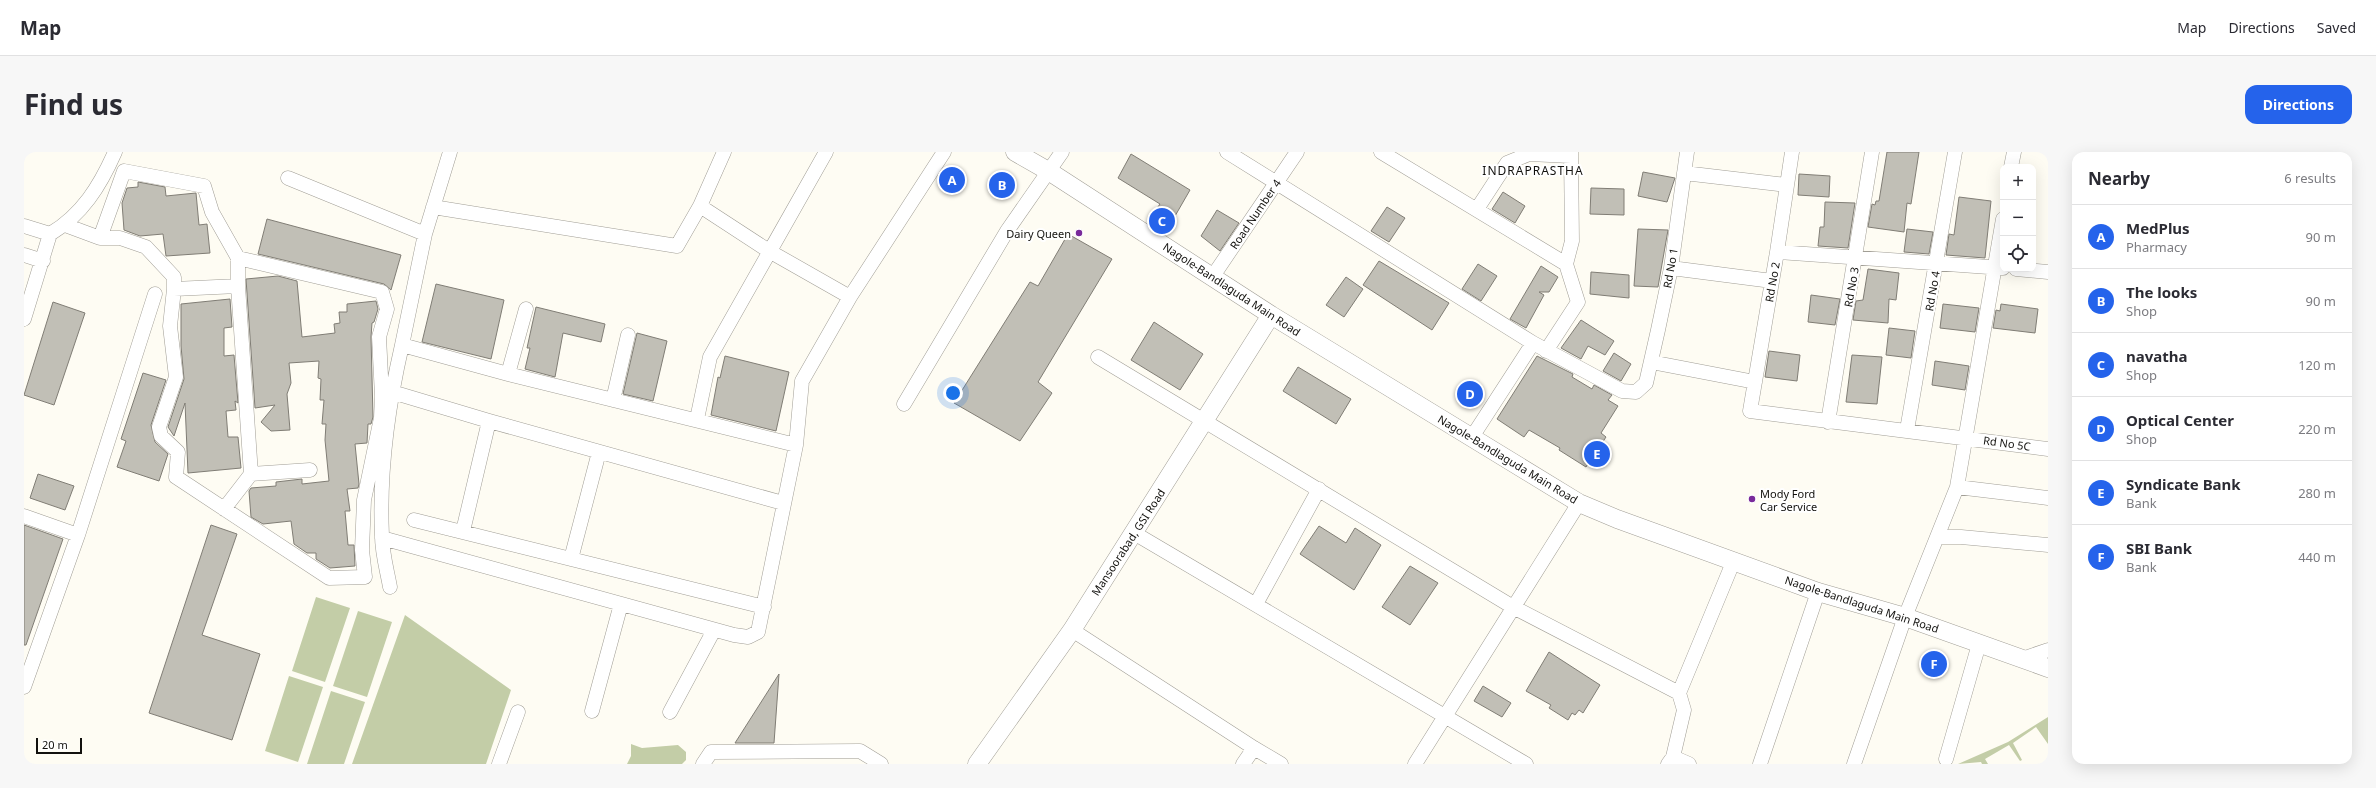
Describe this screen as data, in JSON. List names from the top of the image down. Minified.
{"streets":{"street":["Road Number 4","Rd No 1","Rd No 2","Rd No 3","Nagole-Bandlaguda Main Road","Rd No 4","Rd No 5C","Mansoorabad, GSI Road"]},"crossings":[["Road Number 4","Nagole-Bandlaguda Main Road"],["Rd No 2","Rd No 5C"],["Rd No 3","Rd No 5C"],["Nagole-Bandlaguda Main Road","Mansoorabad, GSI Road"],["Rd No 4","Rd No 5C"]],"districts":["INDRAPRASTHA"],"places":["Dairy Queen","Mody Ford Car Service"],"scale_bar":"20 m","page":{"header":"Map","nav":["Map","Directions","Saved"],"title":"Find us","buttons":"Directions","heading":["Nearby","6 results"],"map_buttons":["+","−"],"pins":["A","B","C","D","E","F"],"list":[{"mark":"A","name":"MedPlus","note":"Pharmacy","value":"90 m"},{"mark":"B","name":"The looks","note":"Shop","value":"90 m"},{"mark":"C","name":"navatha","note":"Shop","value":"120 m"},{"mark":"D","name":"Optical Center","note":"Shop","value":"220 m"},{"mark":"E","name":"Syndicate Bank","note":"Bank","value":"280 m"},{"mark":"F","name":"SBI Bank","note":"Bank","value":"440 m"}],"scale":"20 m"}}
